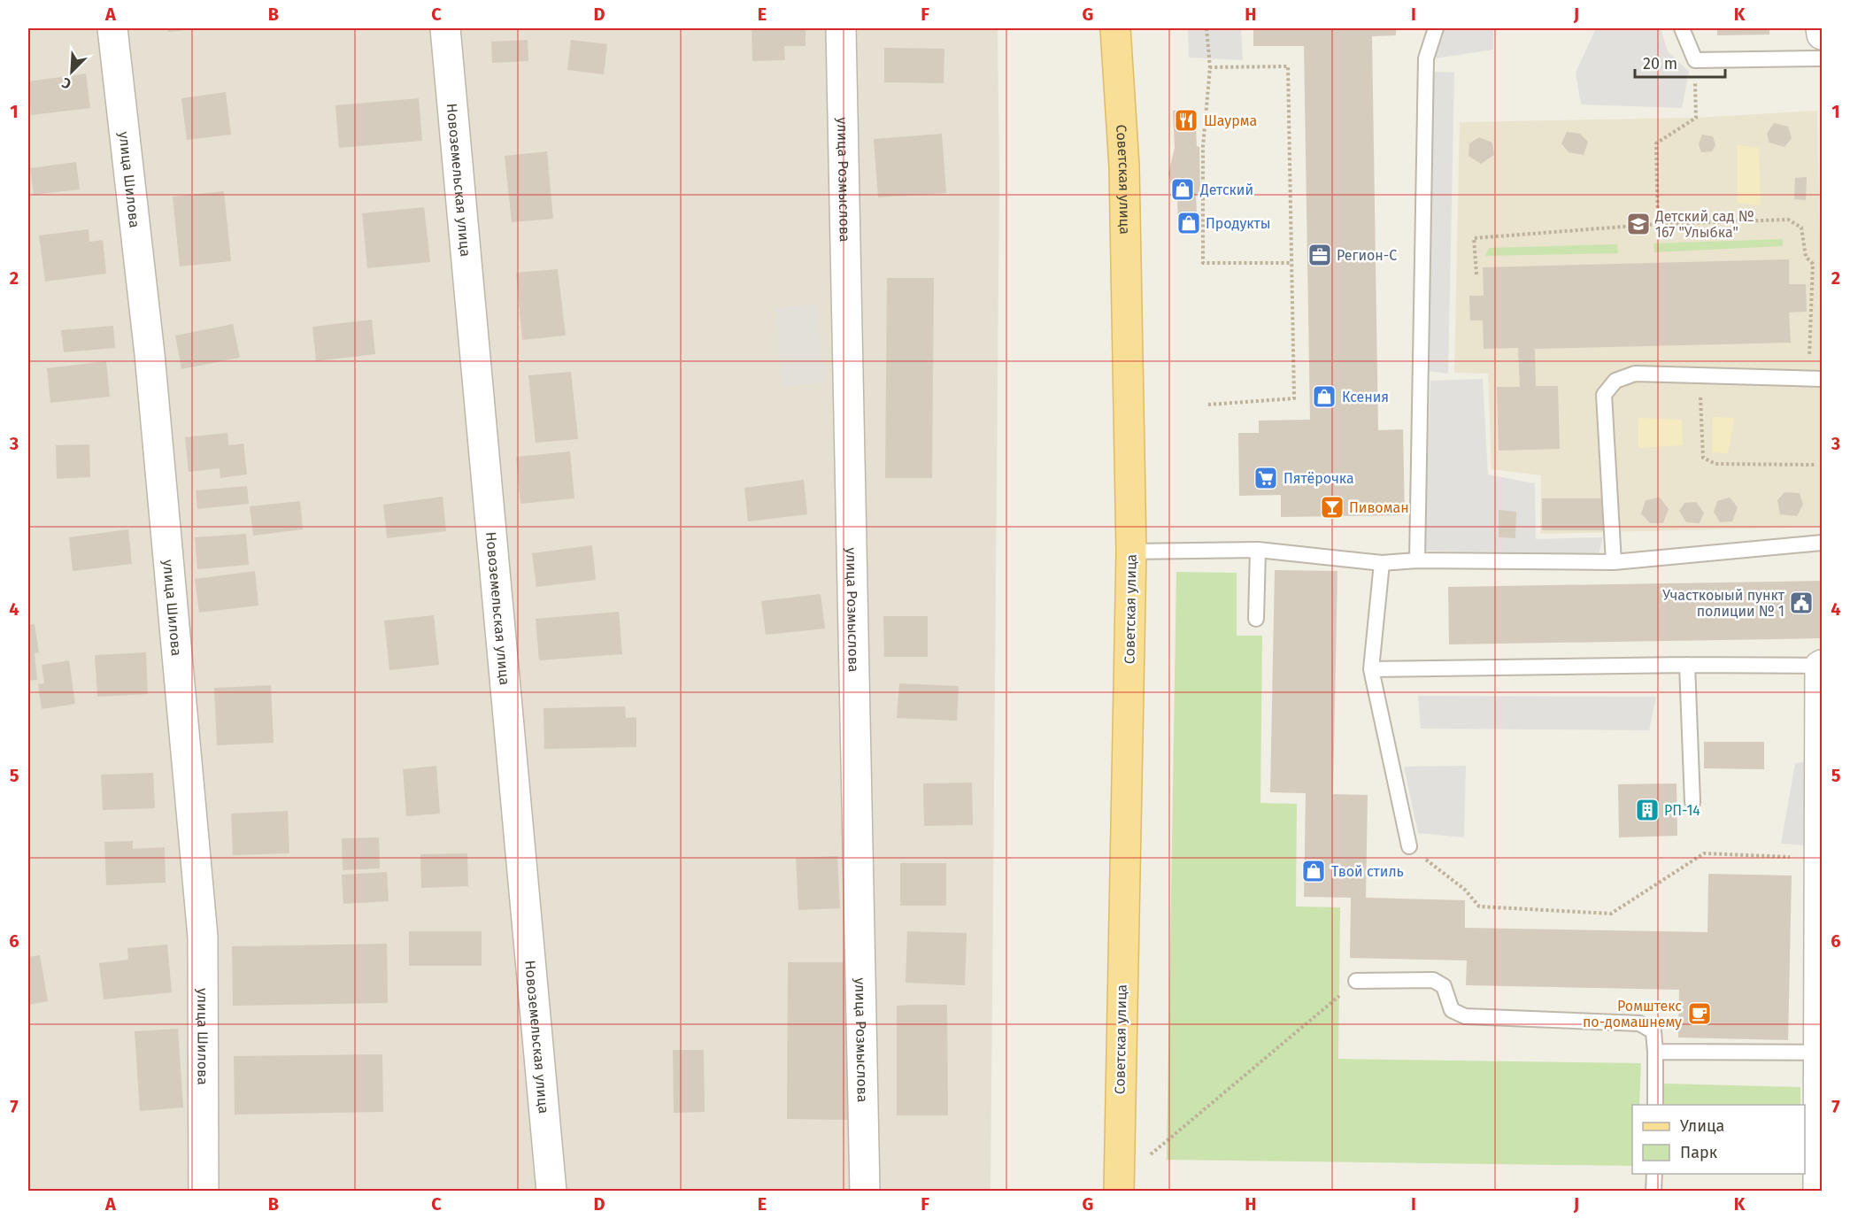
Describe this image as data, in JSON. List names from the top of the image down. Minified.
{"streets":{"main road":["Советская улица"],"street":["улица Розмыслова","улица Шилова","Новоземельская улица"]},"places":{"restaurant":["Шаурма"],"shop":["Детский","Продукты","Ксения","Твой стиль"],"school or university":["Детский сад № 167 \"Улыбка\""],"office":["Регион-С"],"supermarket":["Пятёрочка"],"bar":["Пивоман"],"public building":["Участкоыый пункт полиции № 1"],"building":["РП-14"],"cafe":["Ромштекс по-домашнему"]},"legend":["Улица","Парк"],"scale_bar":"20 m","north":"bottom left","grid":{"columns":["A","B","C","D","E","F","G","H","I","J","K"],"rows":["1","2","3","4","5","6","7"]}}
